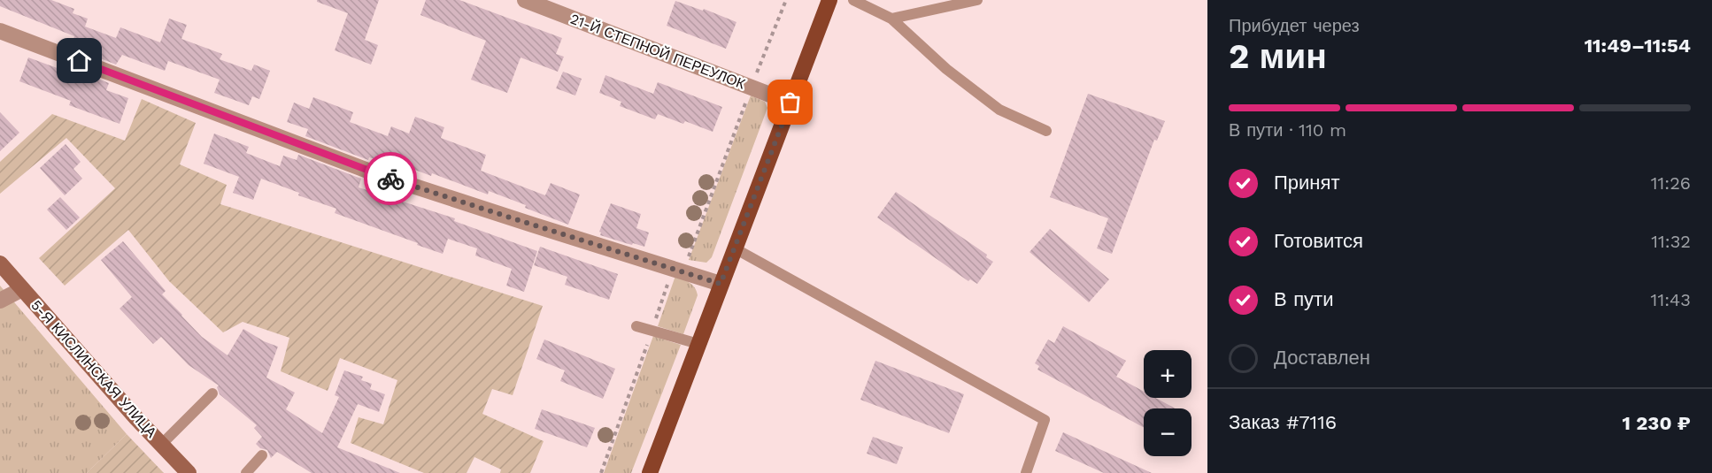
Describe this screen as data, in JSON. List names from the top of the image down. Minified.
{"streets":{"street":["21-Й СТЕПНОЙ ПЕРЕУЛОК","5-Я КИСЛИНСКАЯ УЛИЦА"]},"page":{"heading":["2 мин","Прибудет через","11:49–11:54"],"panel":["Заказ #7116","1 230 ₽"],"bar":"В пути · 110 m","list":[["Принят","11:26"],["Готовится","11:32"],["В пути","11:43"],"Доставлен"],"map_buttons":["+","−"]}}
